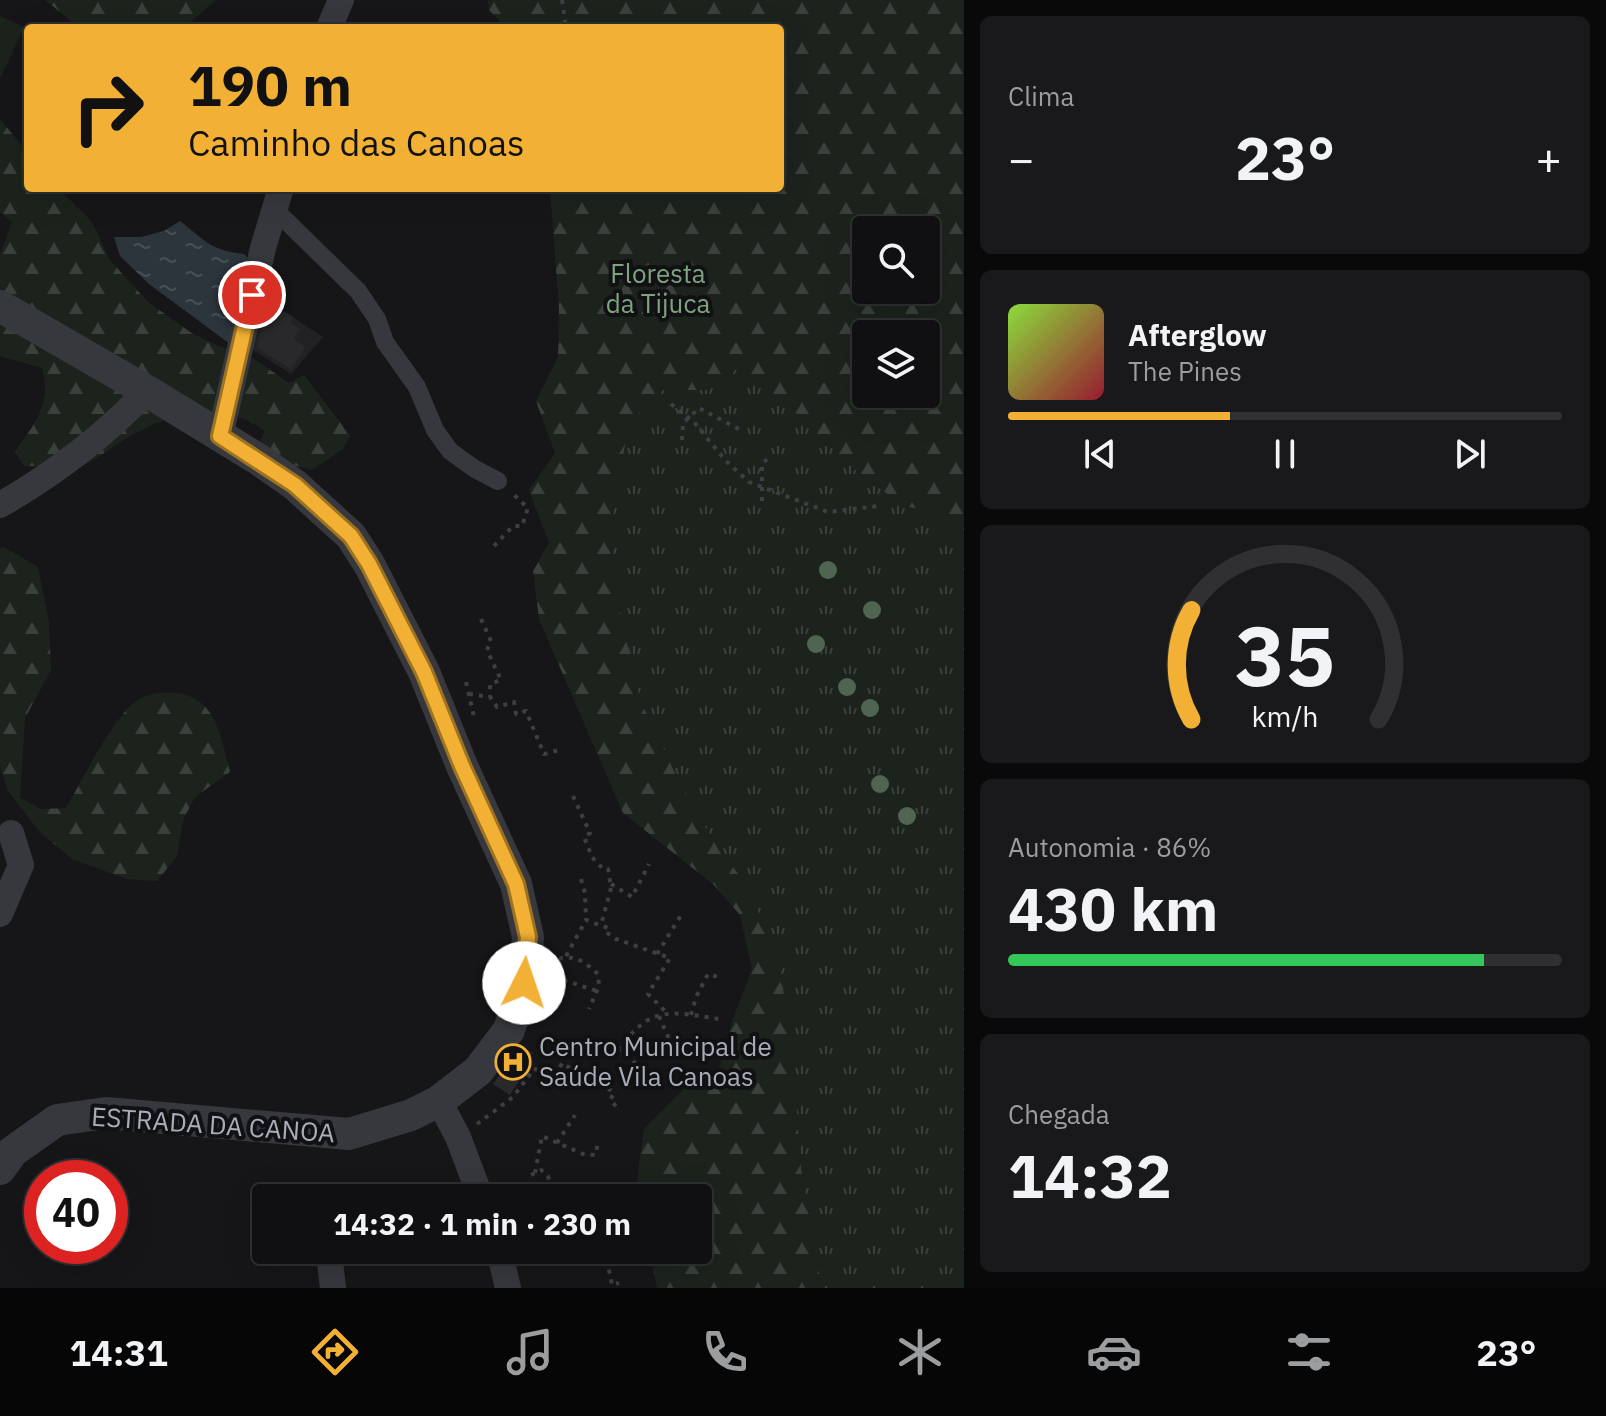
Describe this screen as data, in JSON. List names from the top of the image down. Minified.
{"streets":{"street":["ESTRADA DA CANOA"]},"parks":["Floresta da Tijuca"],"places":{"hospital":["Centro Municipal de Saúde Vila Canoas"]},"page":{"tile":["Clima",["Autonomia · 86%","430 km"],["Chegada","14:32"]],"turn":["190 m","Caminho das Canoas"],"heat":["−","23°","+"],"song":["Afterglow","The Pines"],"limit":"40","trip":"14:32 · 1 min · 230 m","tabs":["14:31","23°"],"gauge":["35","km/h"]}}
